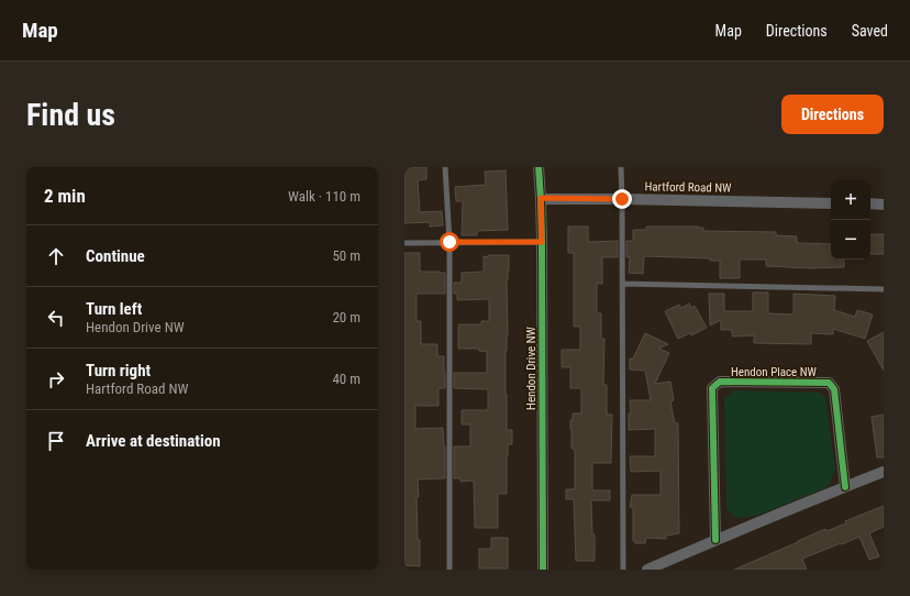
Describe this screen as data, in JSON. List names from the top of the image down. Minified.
{"streets":{"street":["Hartford Road NW","Hendon Drive NW","Hendon Place NW"]},"crossings":[["Hartford Road NW","Hendon Drive NW"]],"page":{"header":"Map","nav":["Map","Directions","Saved"],"buttons":"Directions","title":"Find us","heading":["2 min","Walk · 110 m"],"map_buttons":["+","−"],"list":[["Continue","50 m"],["Turn left","Hendon Drive NW","20 m"],["Turn right","Hartford Road NW","40 m"],"Arrive at destination"]}}
